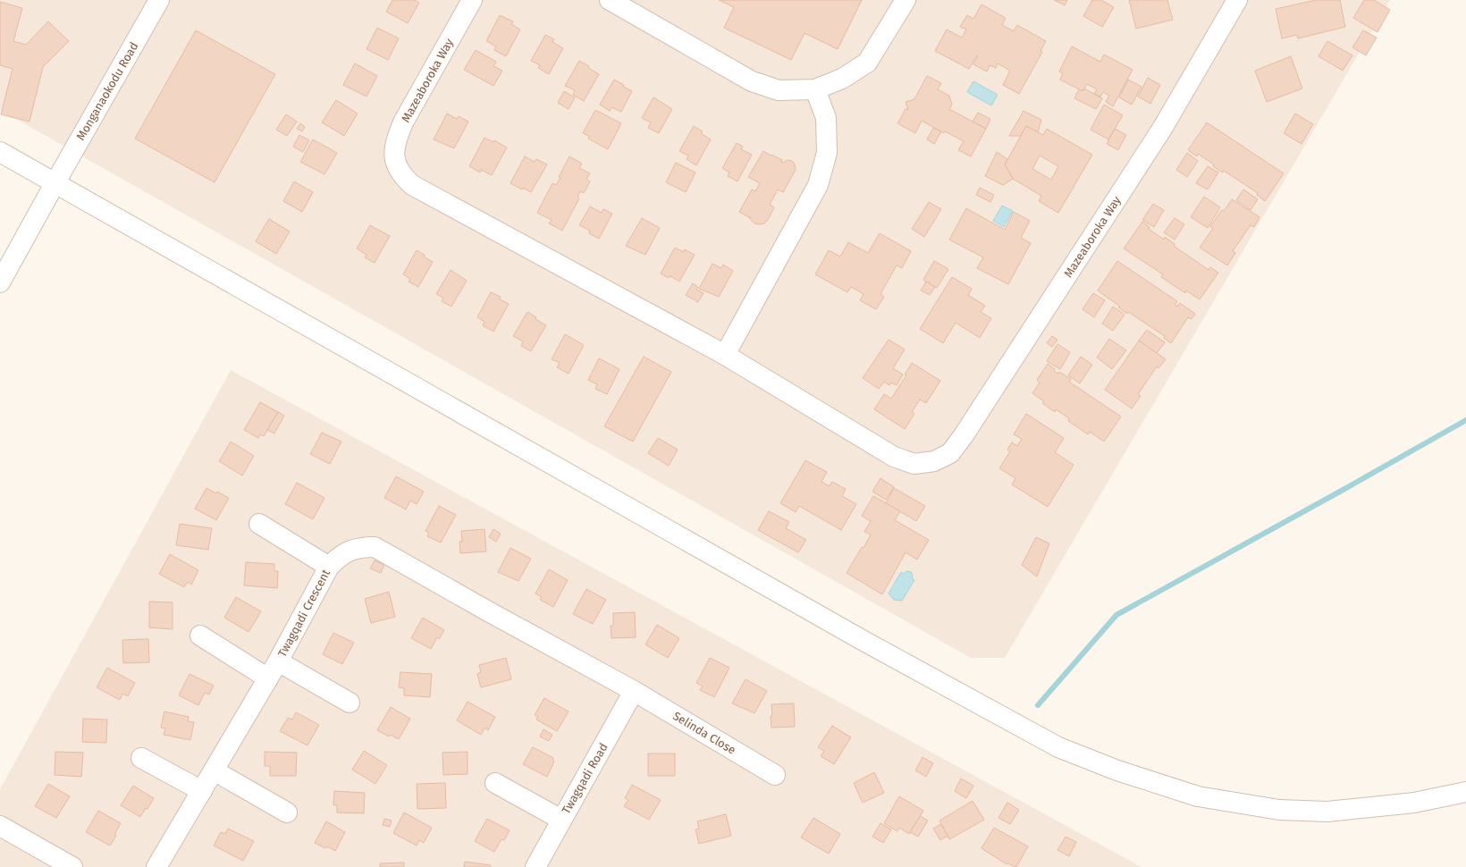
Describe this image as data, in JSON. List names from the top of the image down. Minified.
{"streets":{"street":["Mazeaboroka Way","Monganaokodu Road","Twagqadi Crescent","Selinda Close","Twagqadi Road"]},"crossings":[["Twagqadi Crescent","Selinda Close"],["Twagqadi Crescent","Twagqadi Road"],["Selinda Close","Twagqadi Road"]]}
